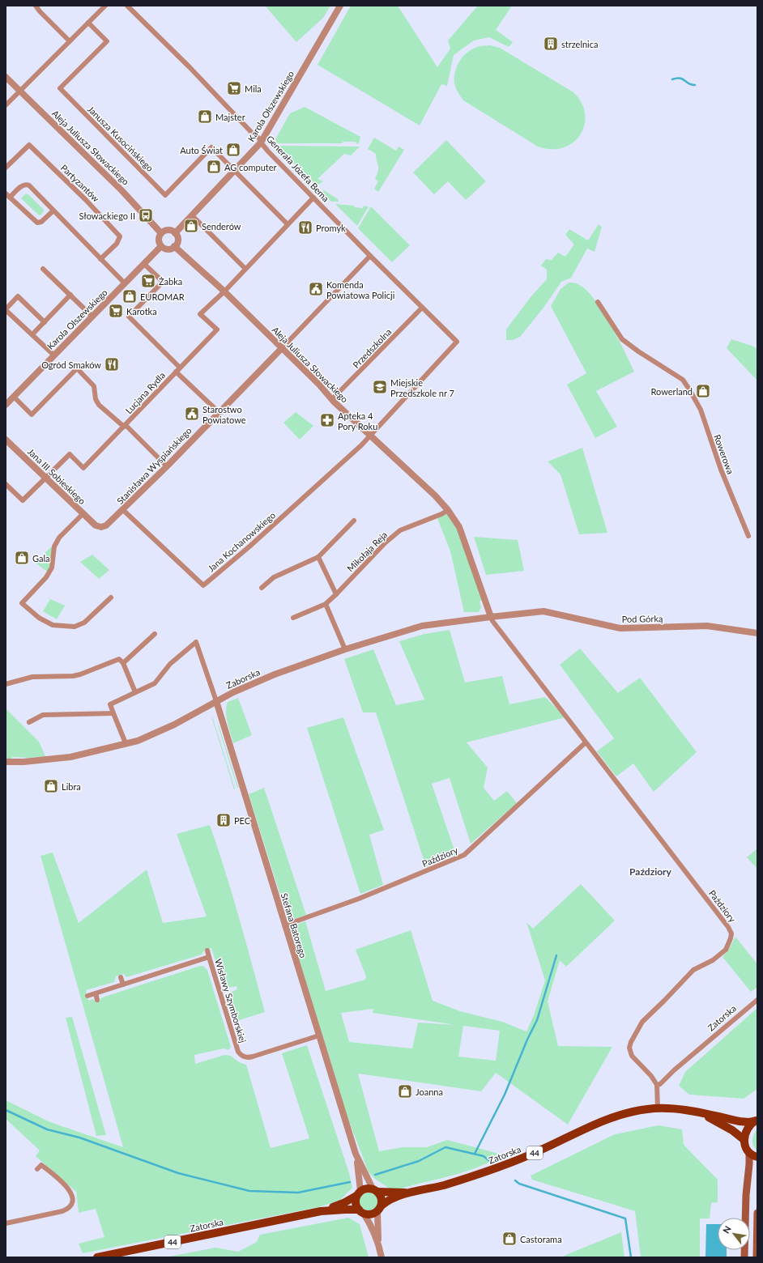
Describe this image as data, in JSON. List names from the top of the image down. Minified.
{"streets":{"main road":["Zatorska","44"],"street":["Karola Olszewskiego","Janusza Kusocińskiego","Aleja Juliusza Słowackiego","Generała Józefa Bema","Partyzantów","Przedszkolna","Lucjana Rydla","Rowerowa","Stanisława Wyspiańskiego","Jana III Sobieskiego","Jana Kochanowskiego","Mikołaja Reja","Pod Górką","Zaborska","Paździory","Stefana Batorego","Wisławy Szymborskiej"]},"crossings":[["Karola Olszewskiego","Janusza Kusocińskiego"],["Karola Olszewskiego","Aleja Juliusza Słowackiego"],["Karola Olszewskiego","Generała Józefa Bema"],["Aleja Juliusza Słowackiego","Generała Józefa Bema"],["Aleja Juliusza Słowackiego","Przedszkolna"],["Aleja Juliusza Słowackiego","Lucjana Rydla"],["Aleja Juliusza Słowackiego","Stanisława Wyspiańskiego"],["Aleja Juliusza Słowackiego","Jana Kochanowskiego"],["Aleja Juliusza Słowackiego","Mikołaja Reja"],["Aleja Juliusza Słowackiego","Pod Górką"],["Aleja Juliusza Słowackiego","Zaborska"],["Aleja Juliusza Słowackiego","Paździory"],["Generała Józefa Bema","Przedszkolna"],["Generała Józefa Bema","Stanisława Wyspiańskiego"],["Generała Józefa Bema","Jana Kochanowskiego"],["Lucjana Rydla","Jana III Sobieskiego"],["Stanisława Wyspiańskiego","Jana III Sobieskiego"],["Stanisława Wyspiańskiego","Jana Kochanowskiego"],["Pod Górką","Zaborska"],["Pod Górką","Paździory"],["Zaborska","Paździory"],["Zaborska","Stefana Batorego"],["Paździory","Stefana Batorego"],["Paździory","Zatorska"],["Stefana Batorego","Wisławy Szymborskiej"],["Stefana Batorego","Zatorska"],["Stefana Batorego","44"],["Zatorska","44"]],"districts":["Paździory"],"places":{"building":["strzelnica","PEC"],"supermarket":["Mila","Żabka","Karotka"],"shop":["Majster","Auto Świat","AG computer","Senderów","EUROMAR","Rowerland","Gala","Libra","Joanna","Castorama"],"bus stop":["Słowackiego II"],"restaurant":["Promyk","Ogród Smaków"],"public building":["Komenda Powiatowa Policji","Starostwo Powiatowe"],"school or university":["Miejskie Przedszkole nr 7"],"pharmacy":["Apteka 4 Pory Roku"]},"north":"top left"}
